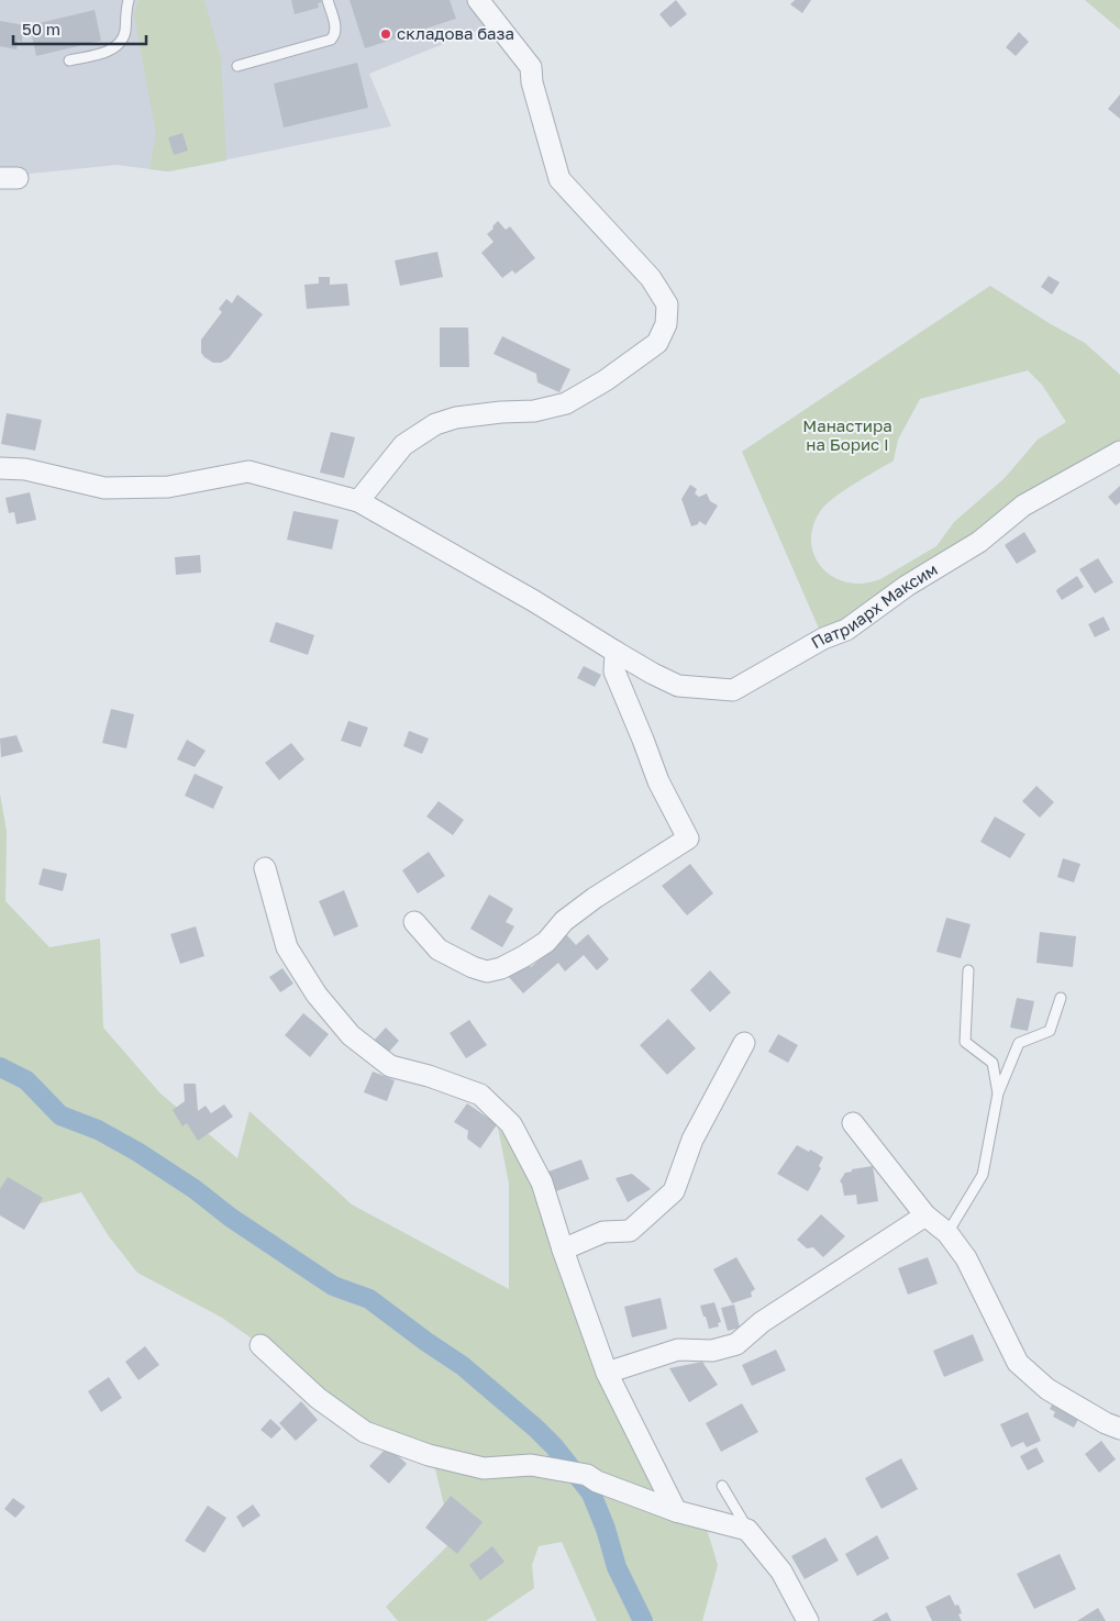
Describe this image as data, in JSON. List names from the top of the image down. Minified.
{"streets":{"street":["Патриарх Максим"]},"parks":["Манастира на Борис І"],"places":["складова база"],"scale_bar":"50 m"}
